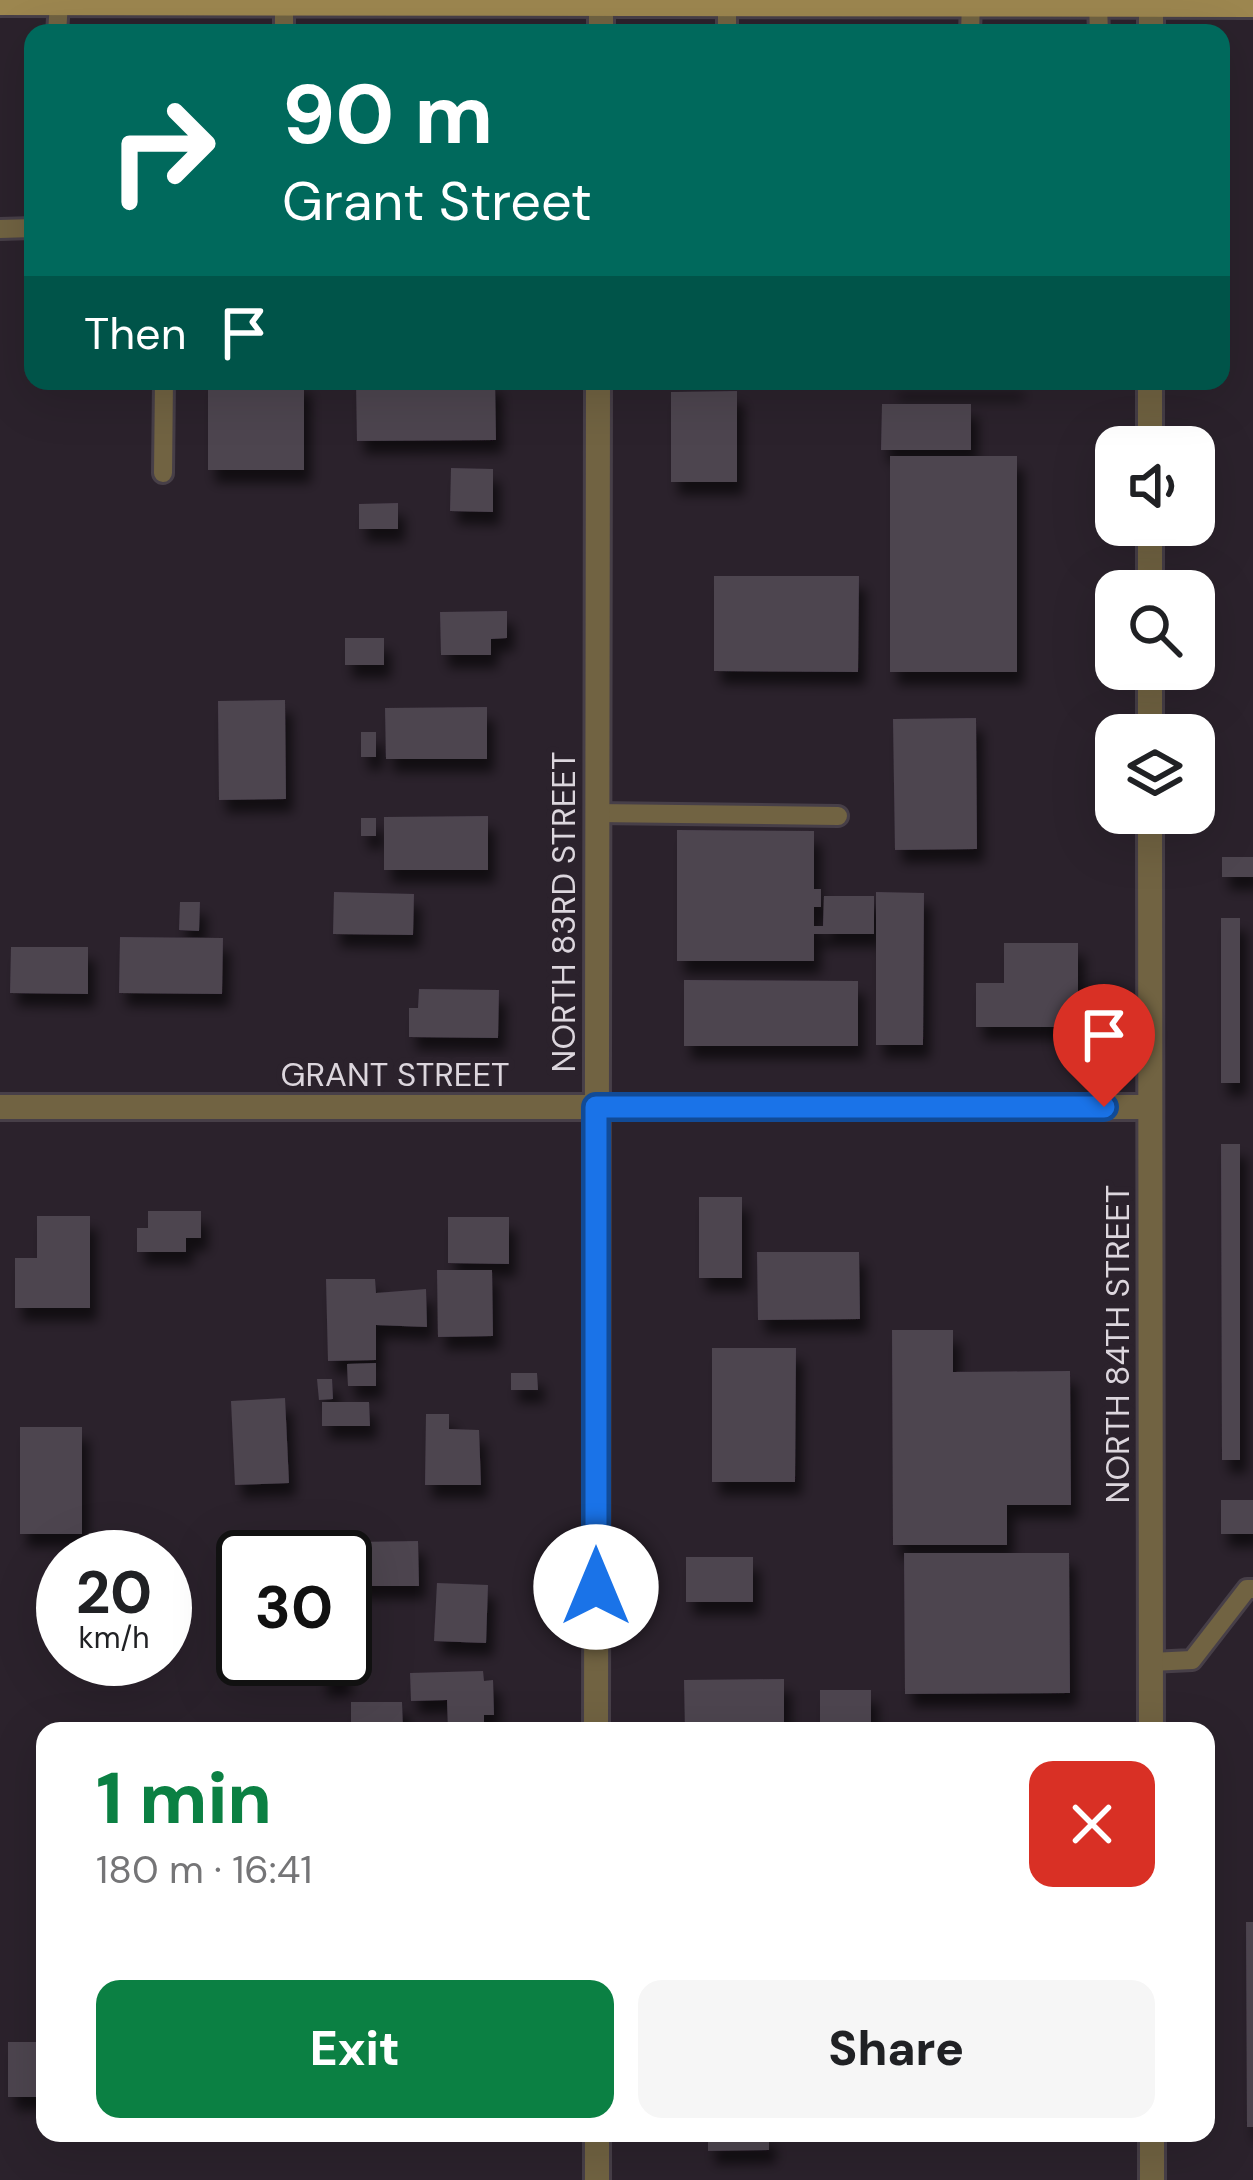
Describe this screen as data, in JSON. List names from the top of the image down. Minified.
{"streets":{"street":["NORTH 83RD STREET","GRANT STREET","NORTH 84TH STREET"]},"crossings":[["NORTH 83RD STREET","GRANT STREET"],["GRANT STREET","NORTH 84TH STREET"]],"page":{"turn":["90 m","Grant Street"],"then":"Then","speed":"20 km/h","limit":"30","heading":["1 min","180 m · 16:41"],"buttons":["Exit","Share"]}}
